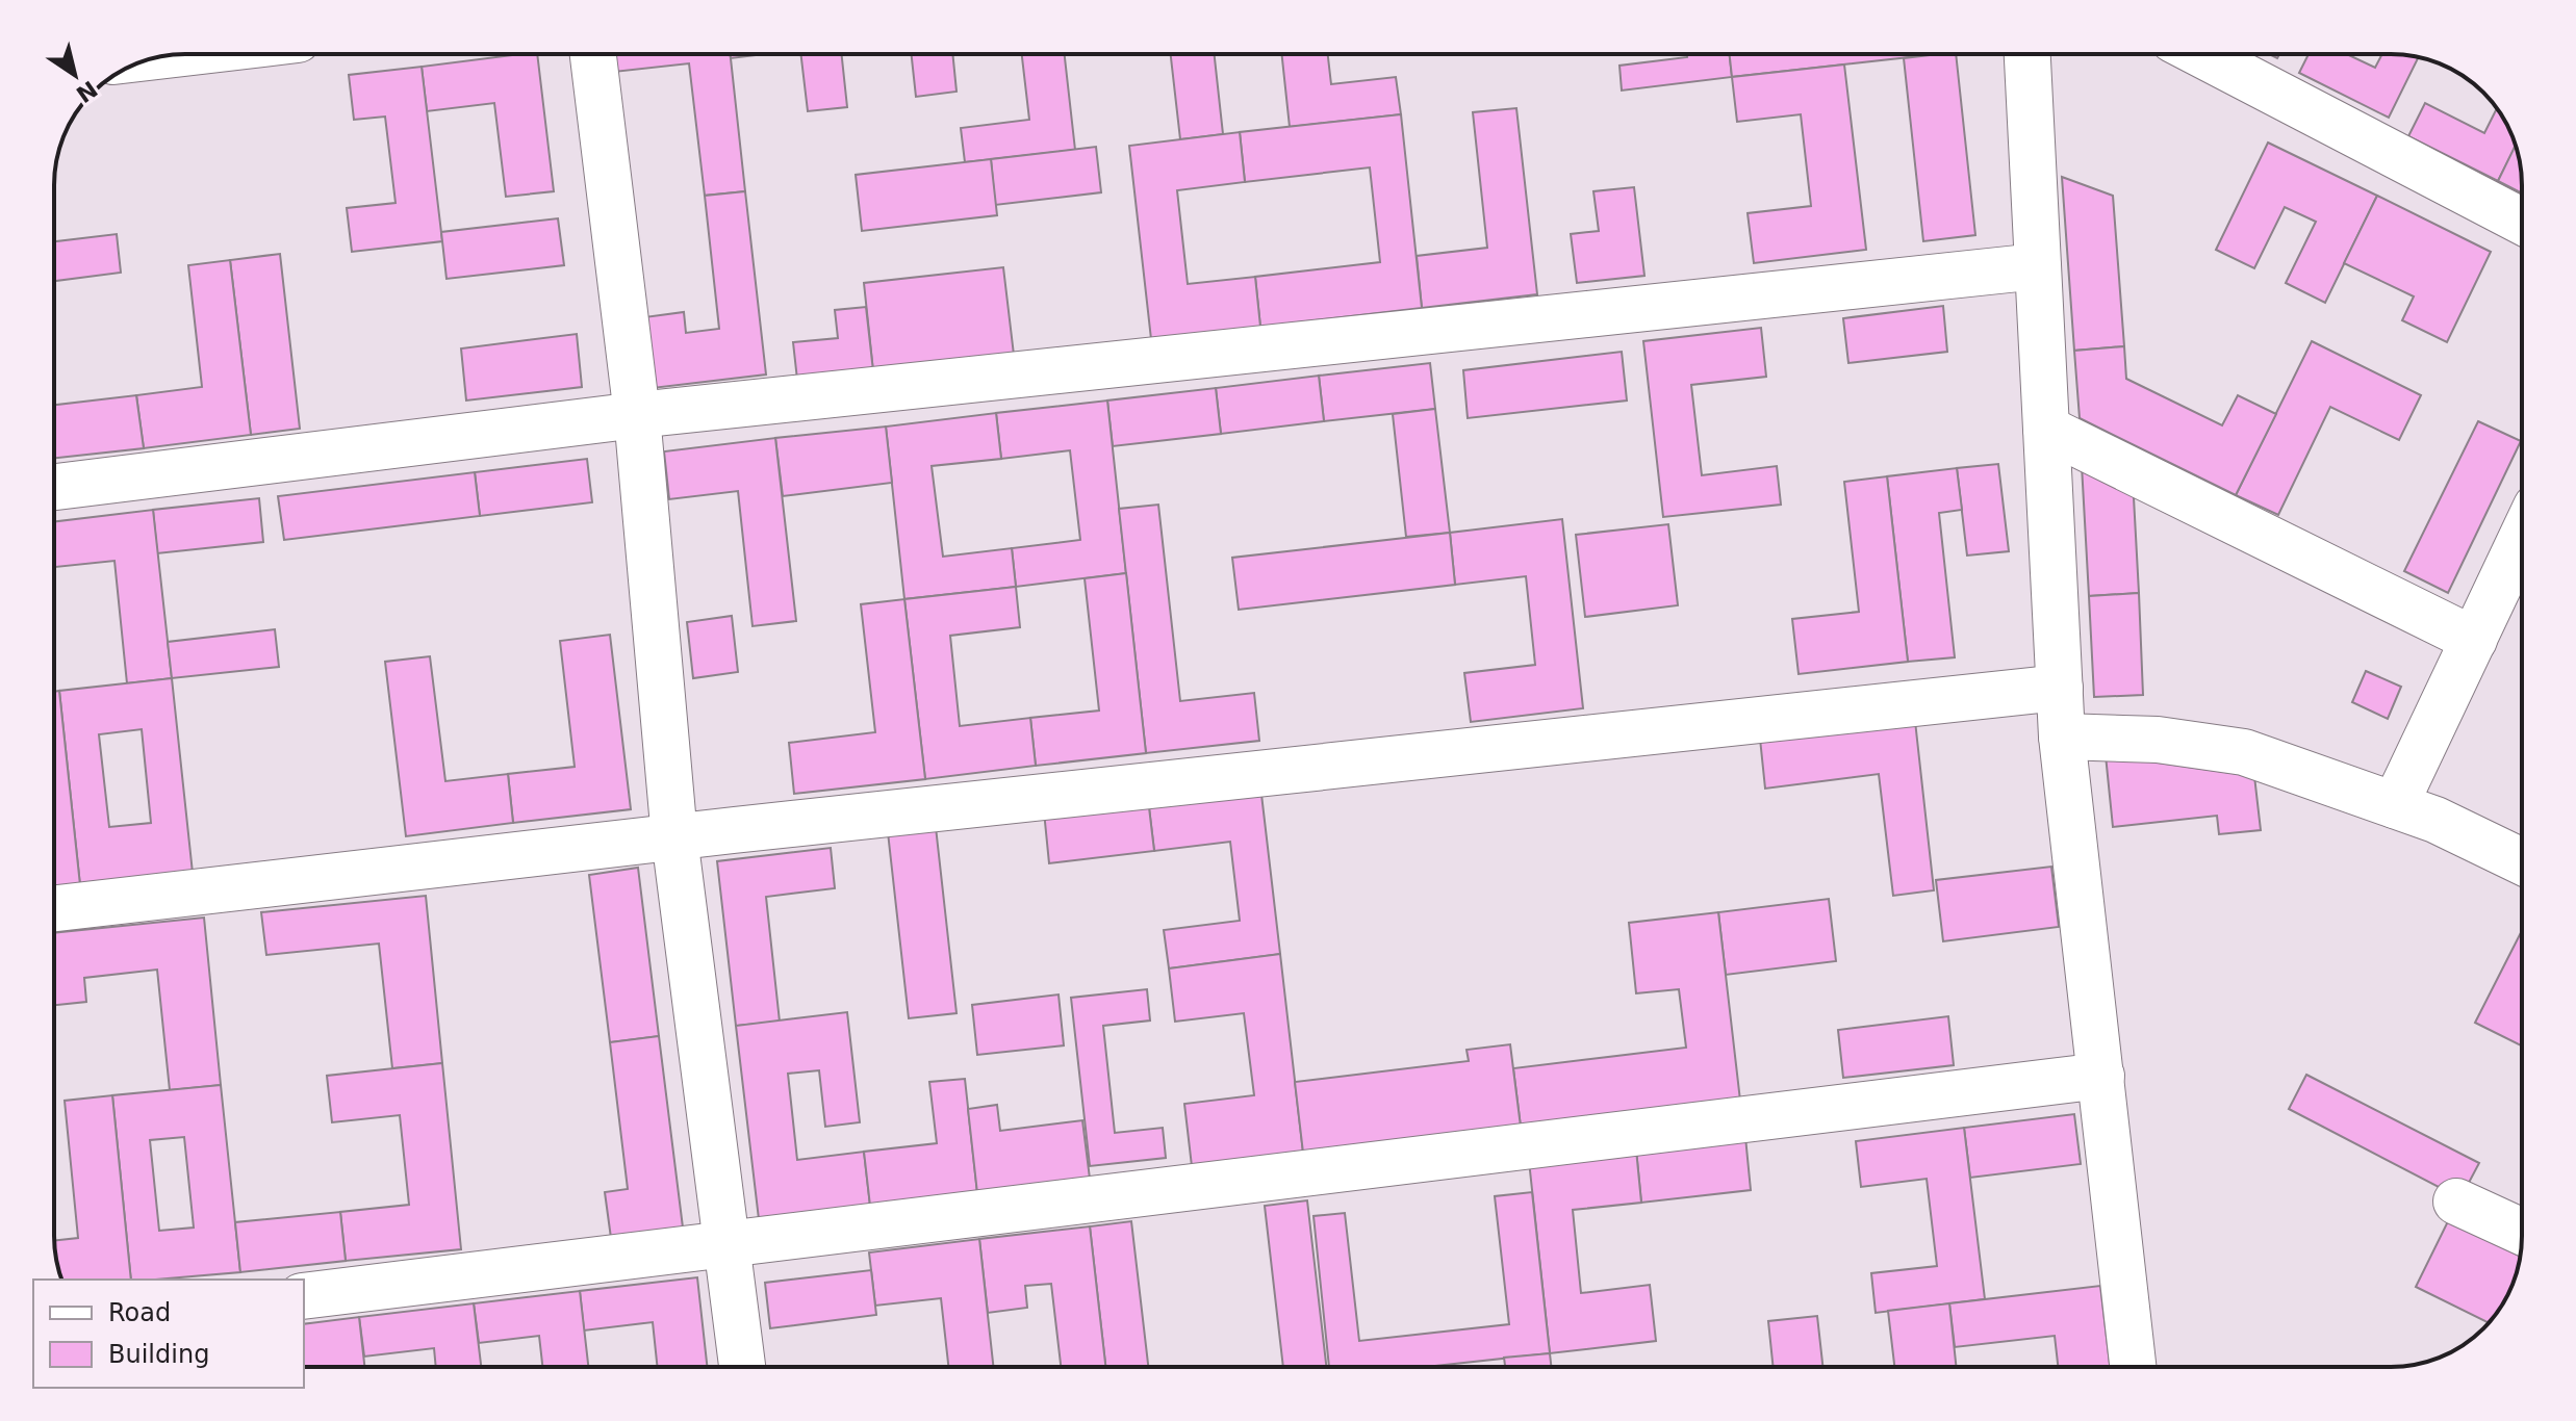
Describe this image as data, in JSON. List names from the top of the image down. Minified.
{"legend":["Road","Building"],"north":"bottom right"}
